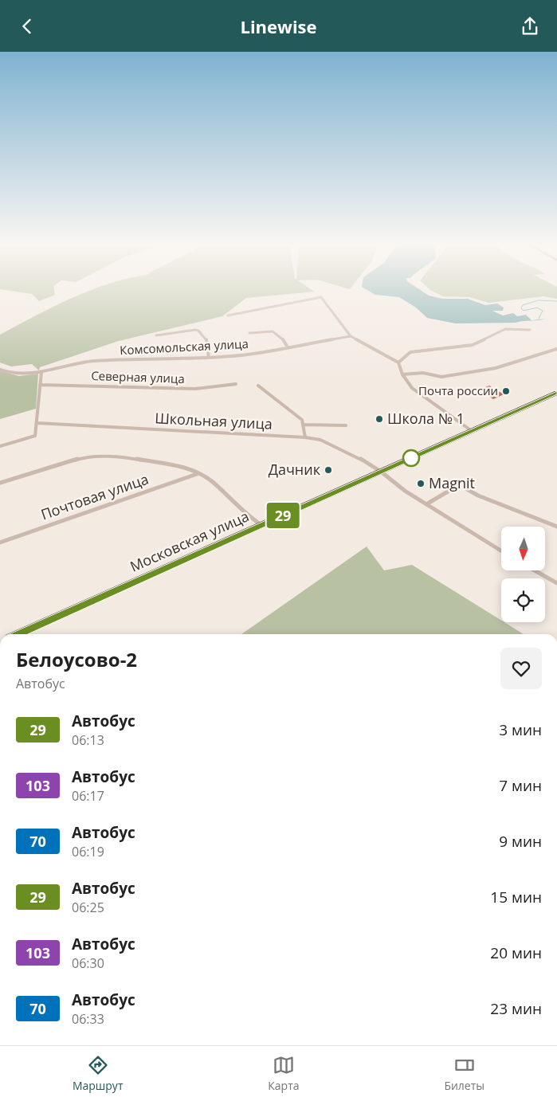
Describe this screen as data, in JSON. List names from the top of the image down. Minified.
{"streets":{"highway":["Московская улица"],"street":["Комсомольская улица","Северная улица","Школьная улица","Почтовая улица"]},"crossings":[["Школьная улица","Московская улица"]],"places":["Почта россии","Школа № 1","Дачник","Magnit"],"lines":["bus line 29"],"north":"bottom","page":{"header":"Linewise","on_map":"29","heading":["Белоусово-2","Автобус"],"list":[{"mark":"29","name":"Автобус","note":"06:13","value":"3 мин"},{"mark":"103","name":"Автобус","note":"06:17","value":"7 мин"},{"mark":"70","name":"Автобус","note":"06:19","value":"9 мин"},{"mark":"29","name":"Автобус","note":"06:25","value":"15 мин"},{"mark":"103","name":"Автобус","note":"06:30","value":"20 мин"},{"mark":"70","name":"Автобус","note":"06:33","value":"23 мин"}],"tabs":["Маршрут","Карта","Билеты"]}}
